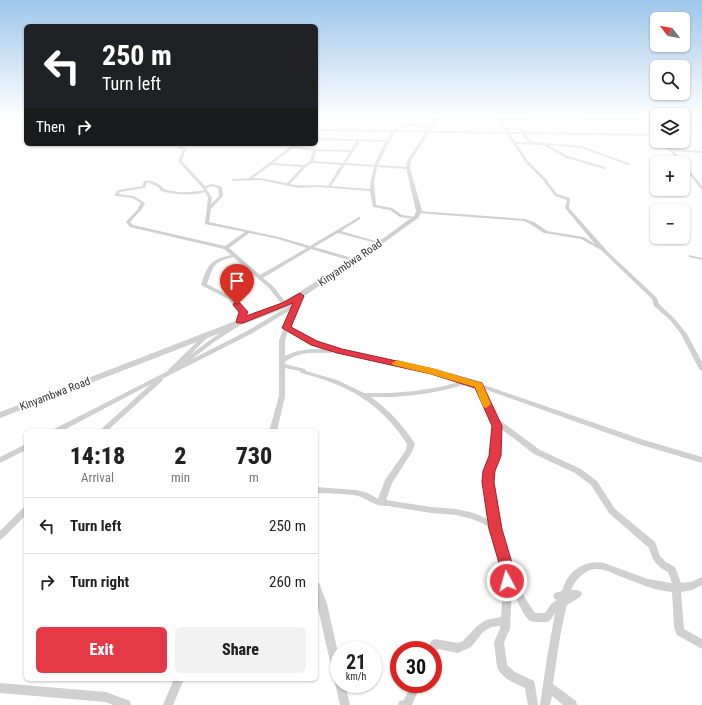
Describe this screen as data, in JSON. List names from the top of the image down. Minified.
{"streets":{"street":["Kinyambwa Road"]},"north":"top left","page":{"map_buttons":["+","−"],"turn":["250 m","Turn left"],"then":"Then","eta":["14:18","Arrival","2","min","730","m"],"list":[{"name":"Turn left","value":"250 m"},{"name":"Turn right","value":"260 m"}],"buttons":["Exit","Share"],"speed":"21 km/h","limit":"30"}}
